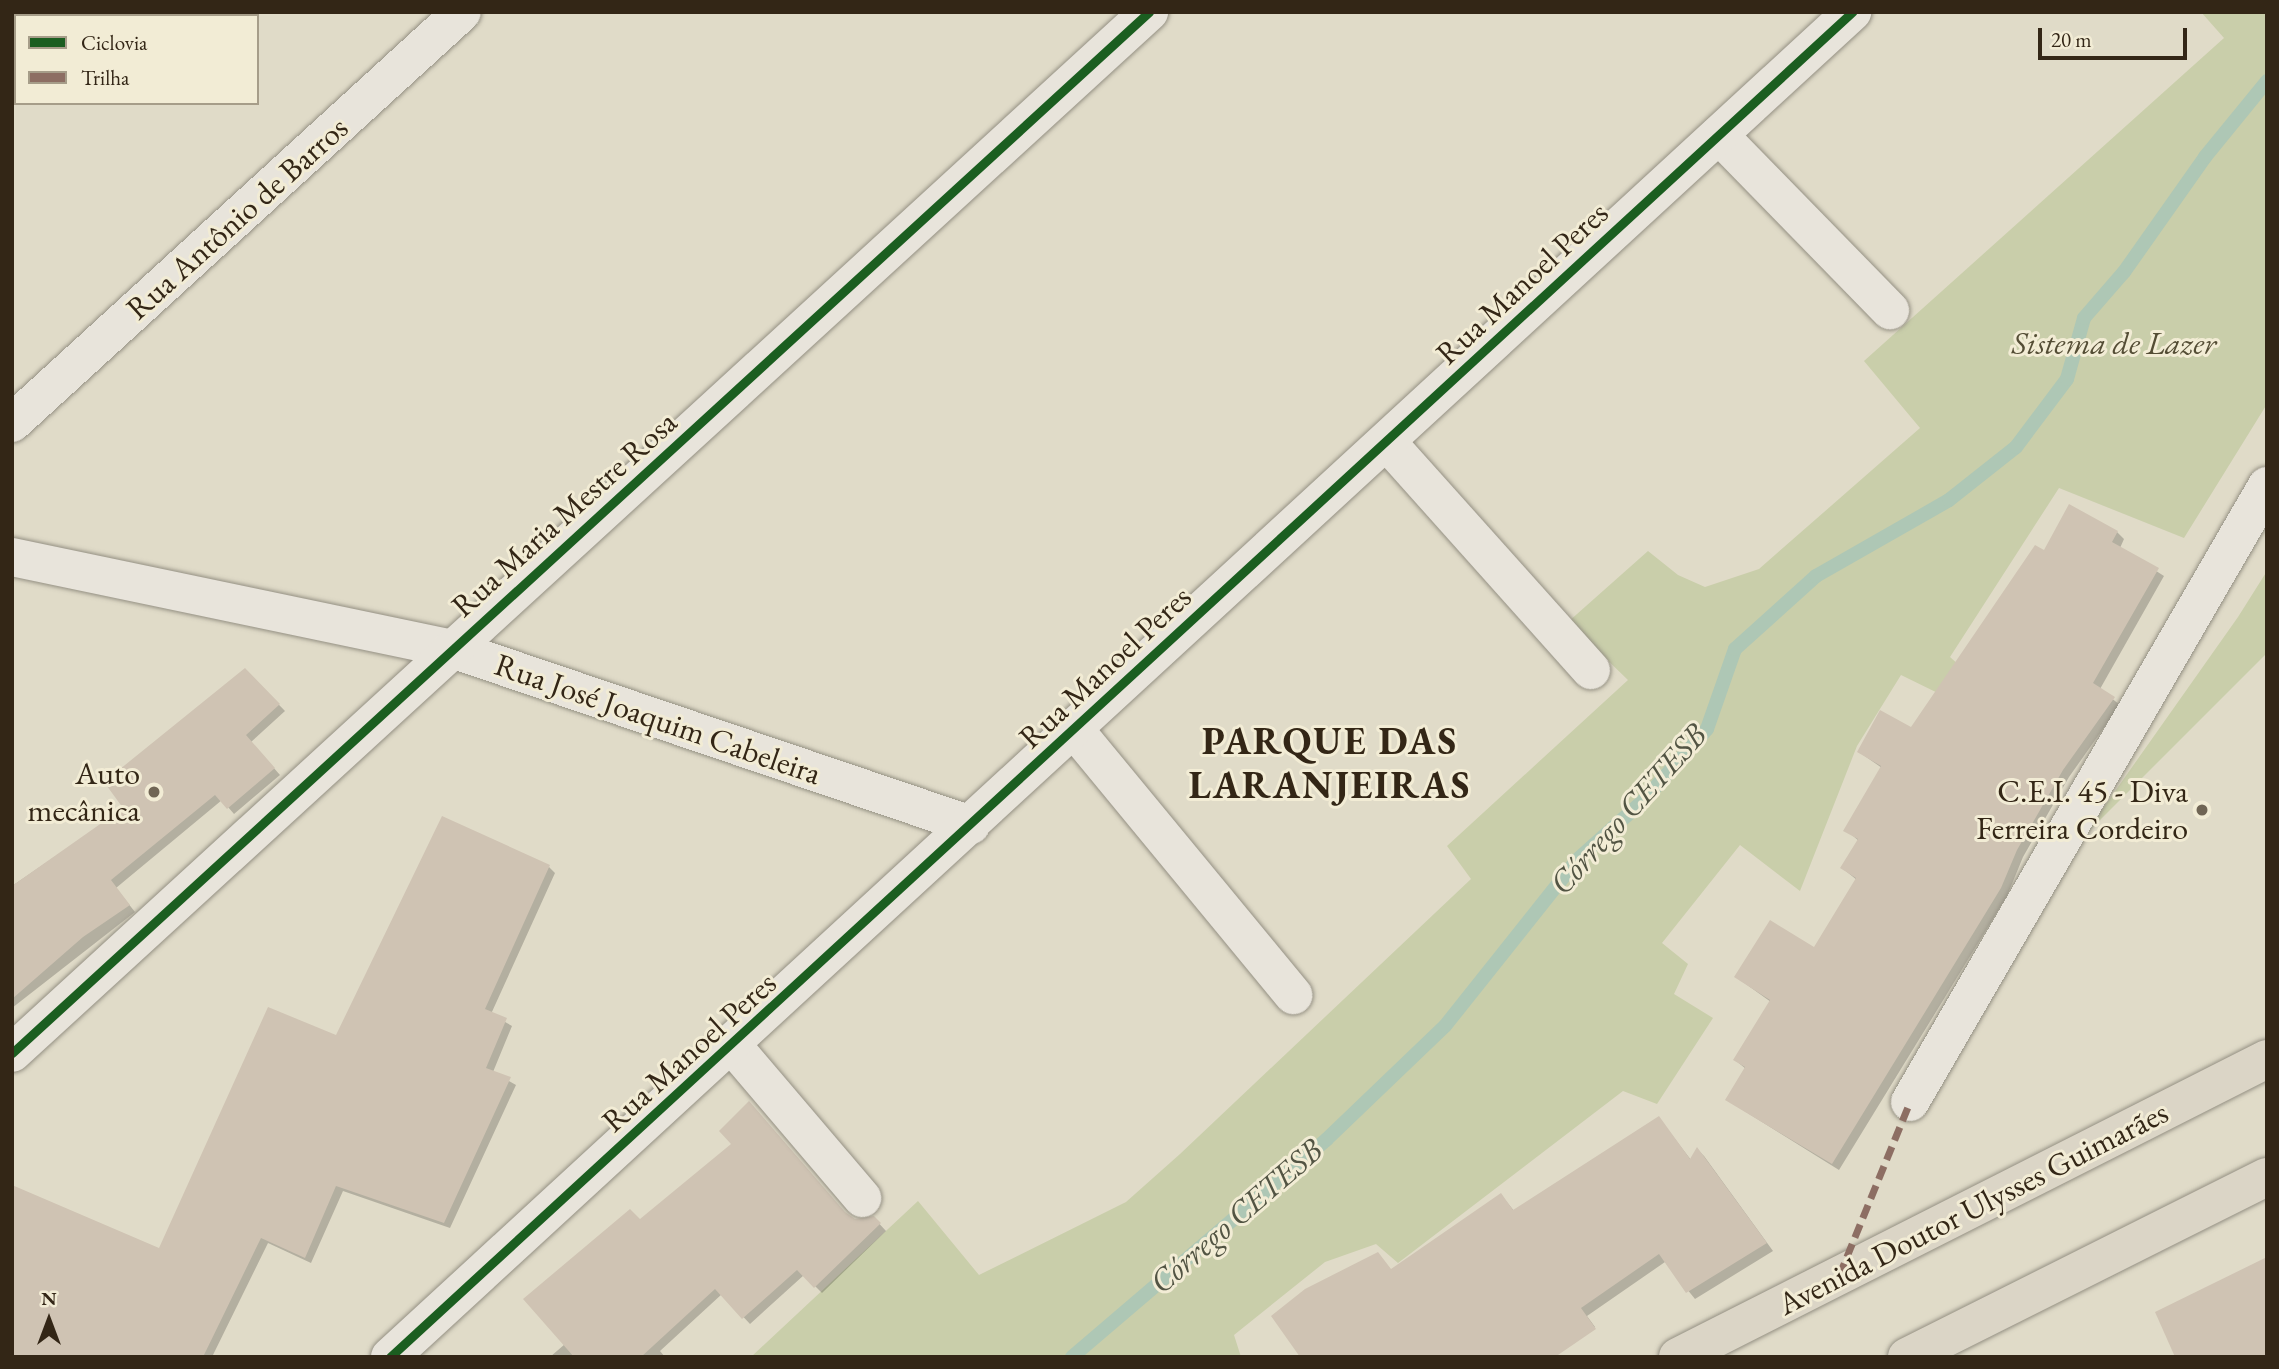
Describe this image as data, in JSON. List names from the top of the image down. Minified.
{"streets":{"main road":["Avenida Doutor Ulysses Guimarães"],"street":["Rua Antônio de Barros","Rua Manoel Peres","Rua Maria Mestre Rosa","Rua José Joaquim Cabeleira"]},"crossings":[["Rua Manoel Peres","Rua José Joaquim Cabeleira"],["Rua Maria Mestre Rosa","Rua José Joaquim Cabeleira"]],"districts":["PARQUE DAS LARANJEIRAS"],"water":["Córrego CETESB"],"parks":["Sistema de Lazer"],"places":["Auto mecânica","C.E.I. 45 - Diva Ferreira Cordeiro"],"legend":["Ciclovia","Trilha"],"scale_bar":"20 m","north":"top"}
